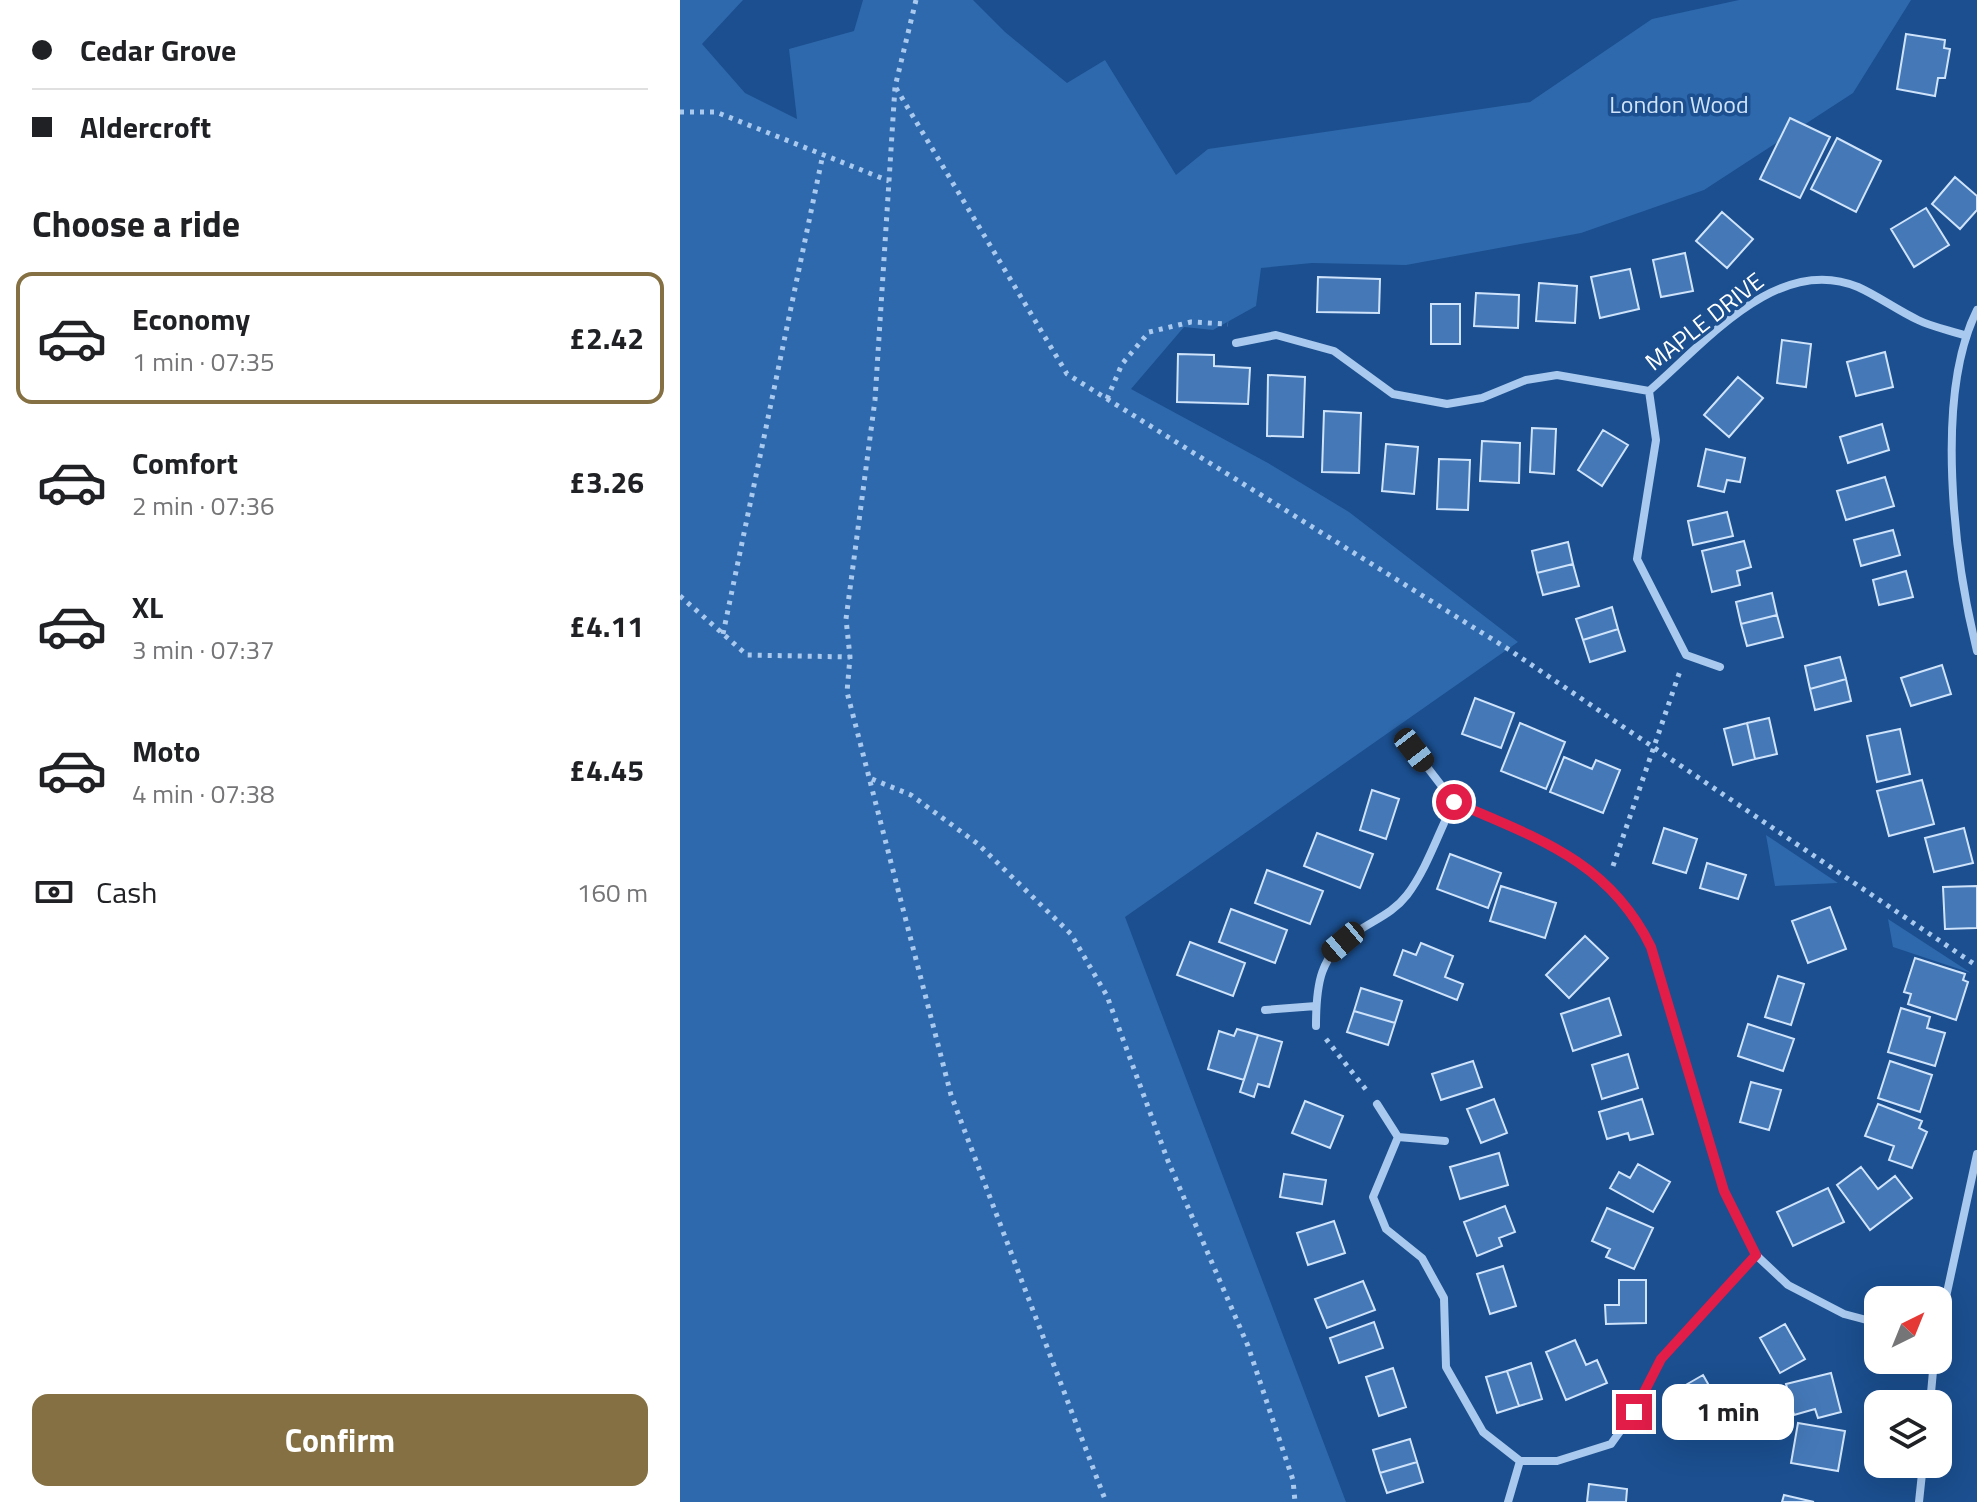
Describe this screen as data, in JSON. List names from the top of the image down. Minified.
{"streets":{"street":["MAPLE DRIVE"]},"parks":["London Wood"],"north":"top right","page":{"banner":["Cedar Grove","Aldercroft"],"heading":"Choose a ride","list":[{"name":"Economy","note":"1 min · 07:35","value":"£2.42"},{"name":"Comfort","note":"2 min · 07:36","value":"£3.26"},{"name":"XL","note":"3 min · 07:37","value":"£4.11"},{"name":"Moto","note":"4 min · 07:38","value":"£4.45"}],"pay":["Cash","160 m"],"buttons":"Confirm","bubble":"1 min"}}
